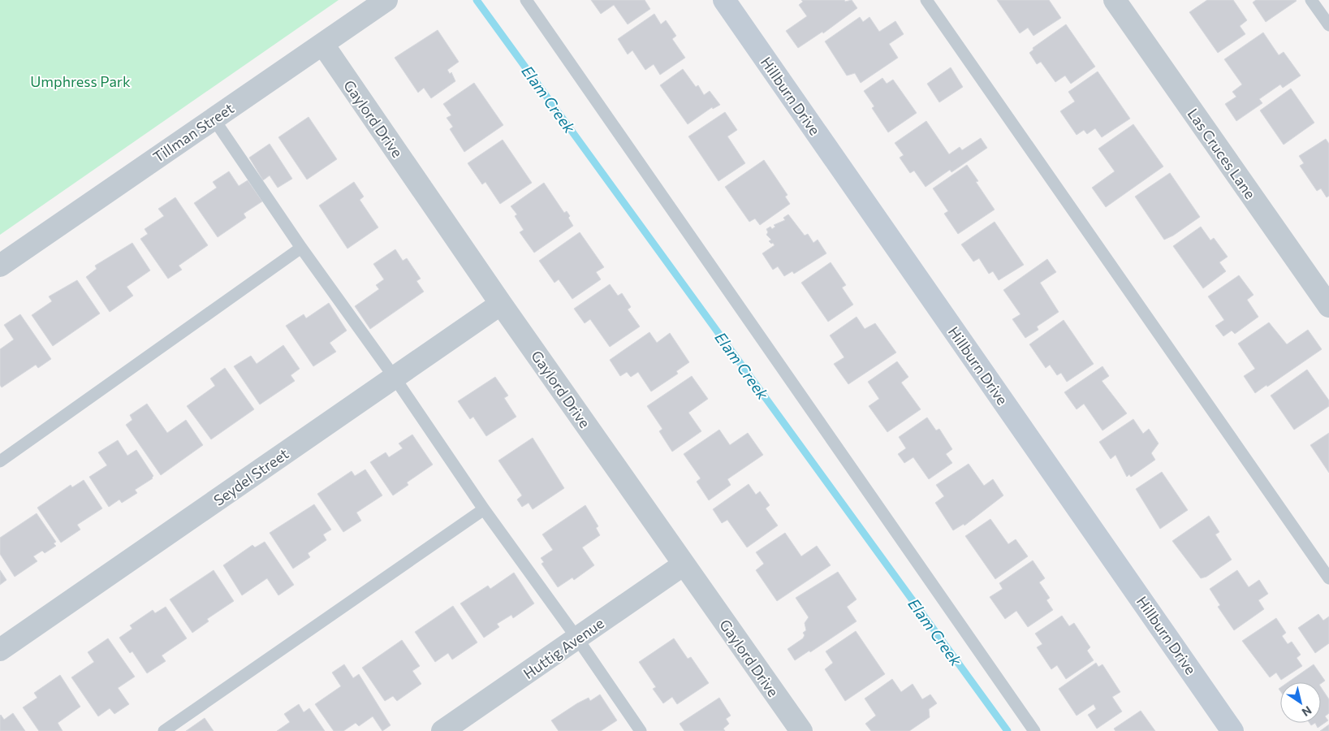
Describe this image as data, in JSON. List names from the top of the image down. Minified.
{"streets":{"street":["Hillburn Drive","Gaylord Drive","Tillman Street","Las Cruces Lane","Seydel Street","Huttig Avenue"]},"crossings":[["Gaylord Drive","Tillman Street"],["Gaylord Drive","Seydel Street"],["Gaylord Drive","Huttig Avenue"]],"water":["Elam Creek"],"parks":["Umphress Park"],"north":"bottom right"}
